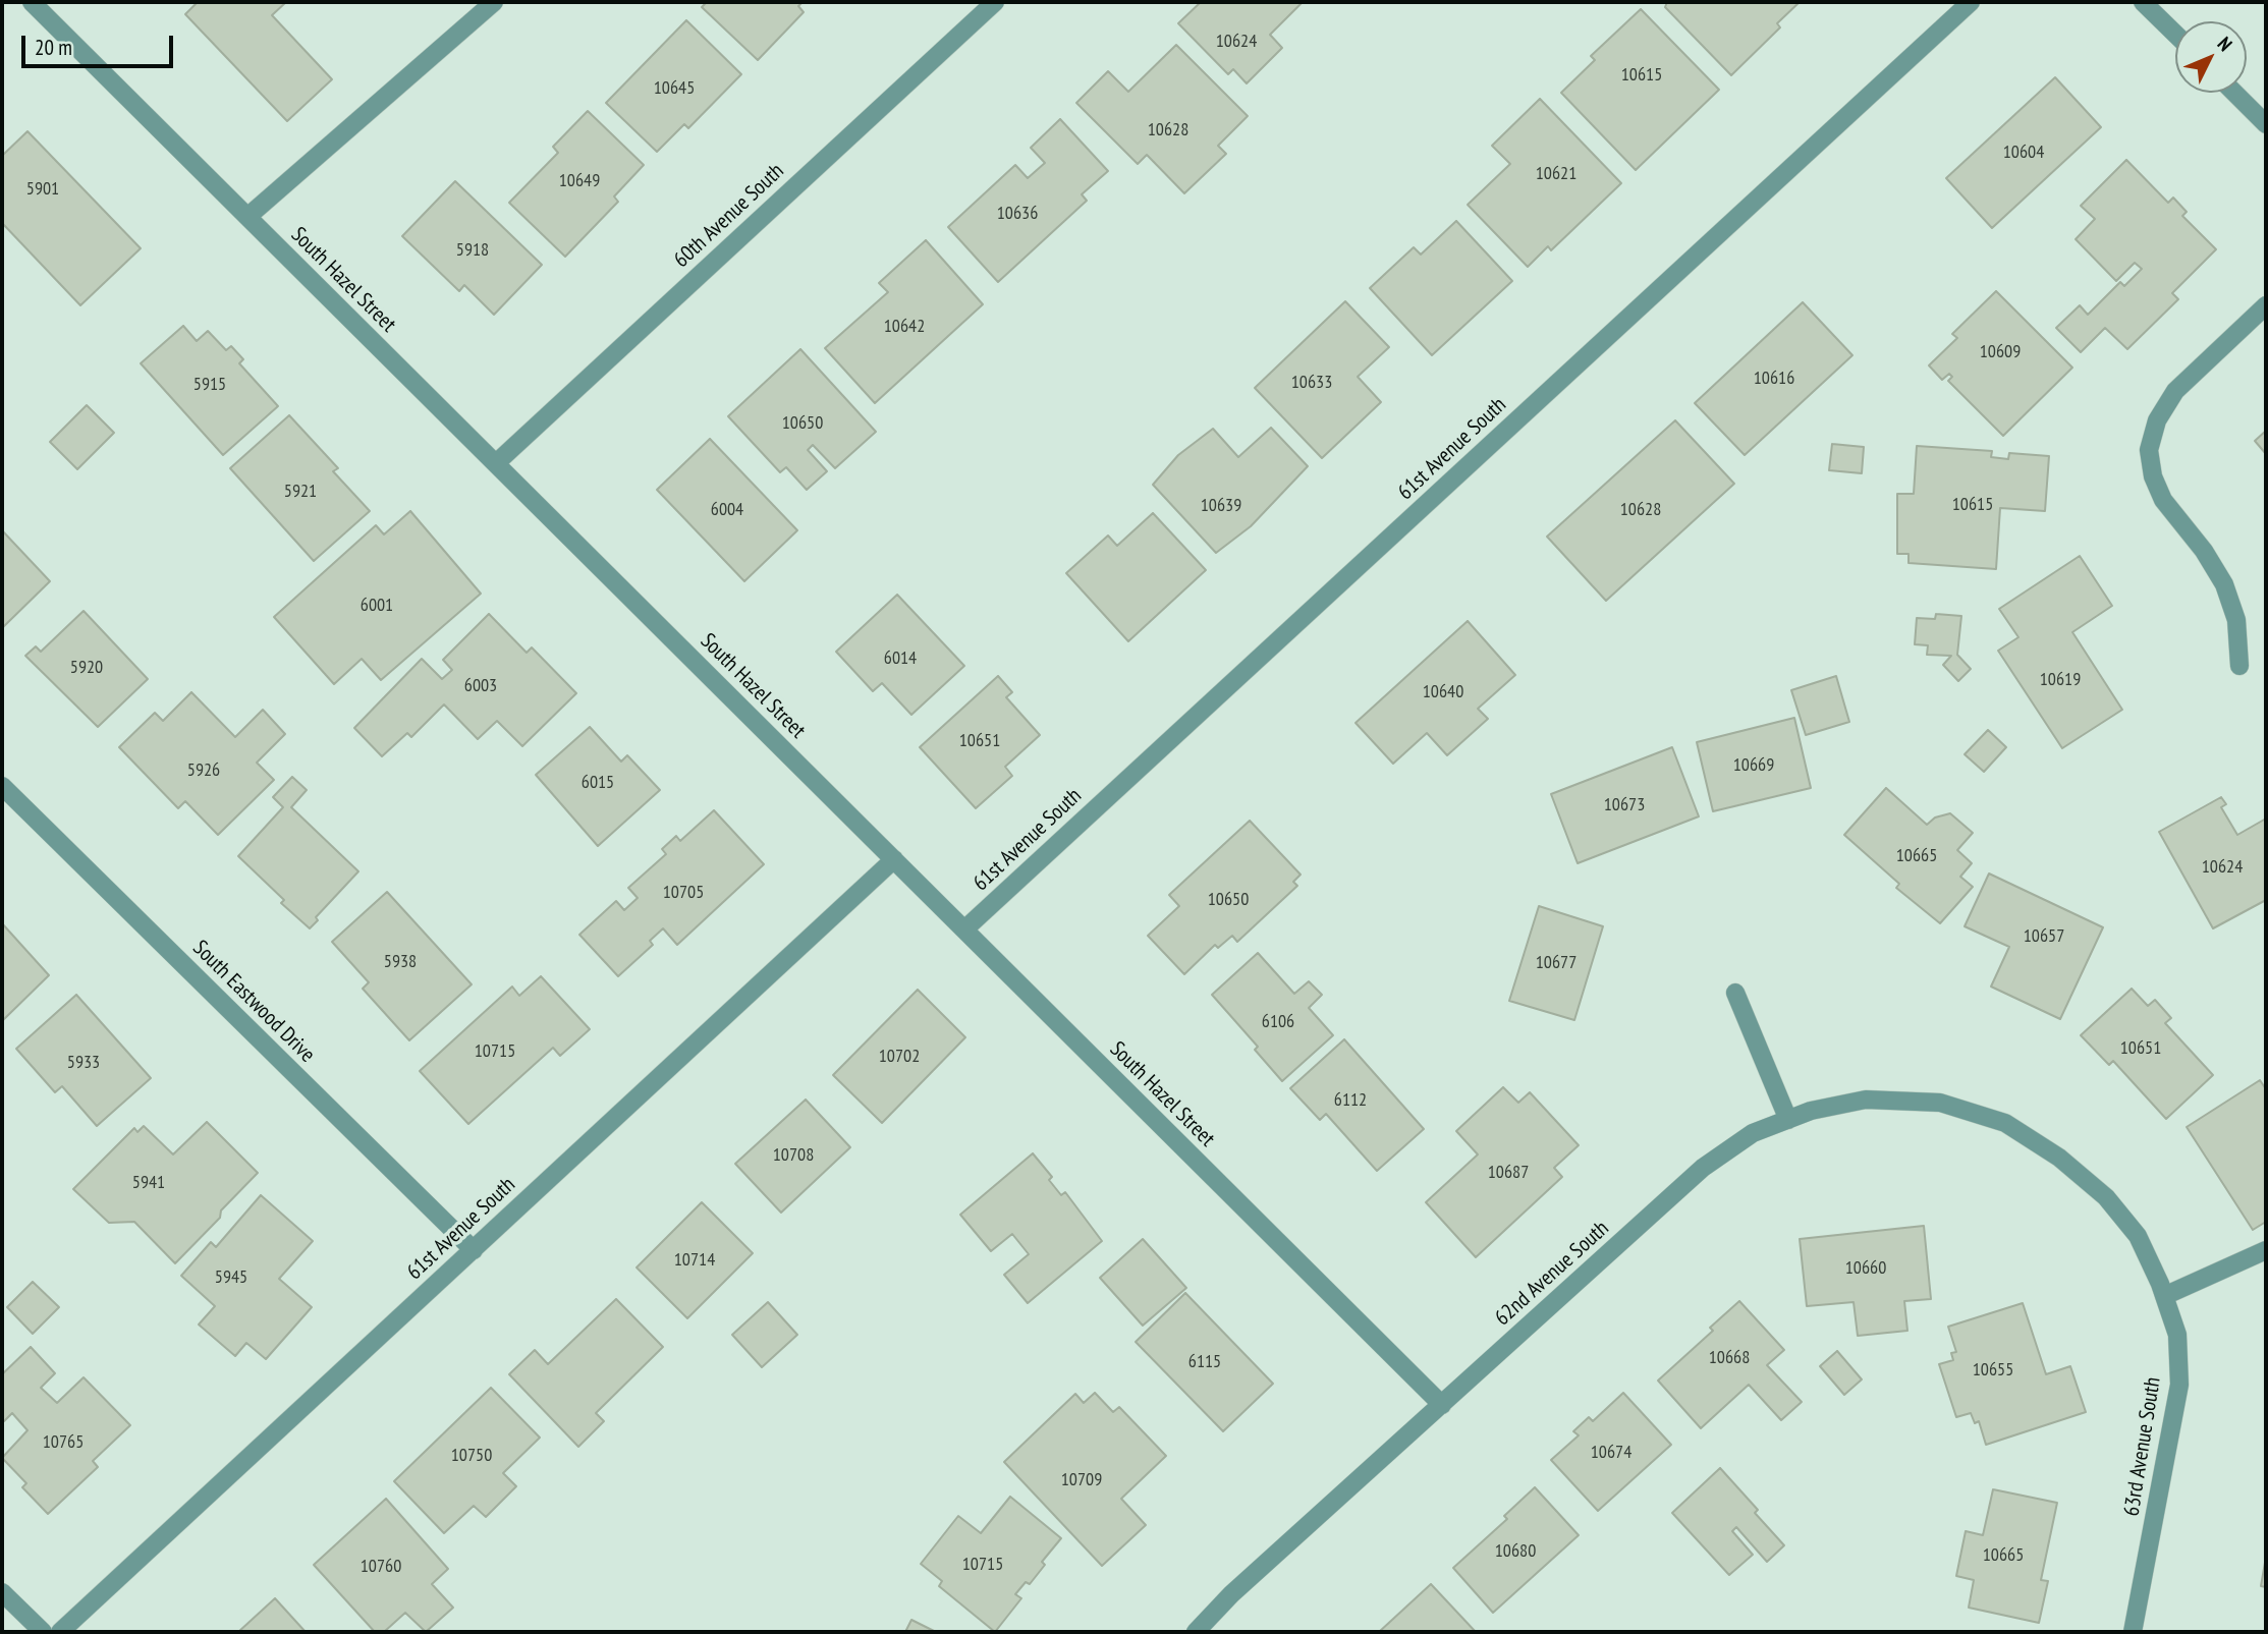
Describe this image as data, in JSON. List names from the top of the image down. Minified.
{"streets":{"street":["60th Avenue South","South Hazel Street","61st Avenue South","South Eastwood Drive","62nd Avenue South","63rd Avenue South"]},"crossings":[["60th Avenue South","South Hazel Street"],["South Hazel Street","61st Avenue South"],["South Hazel Street","62nd Avenue South"],["61st Avenue South","South Eastwood Drive"],["62nd Avenue South","63rd Avenue South"]],"house_numbers":["10624","10615","10645","10628","10604","10621","10649","5901","10636","5918","10642","10609","10616","10633","5915","10650","5921","10615","10639","6004","10628","6001","6014","5920","10619","6003","10640","10651","10669","5926","6015","10673","10665","10624","10705","10650","10657","5938","10677","6106","10651","10715","10702","5933","6112","10708","10687","5941","10714","10660","5945","10668","6115","10655","10765","10674","10750","10709","10680","10665","10715","10760"],"scale_bar":"20 m","north":"top right"}
